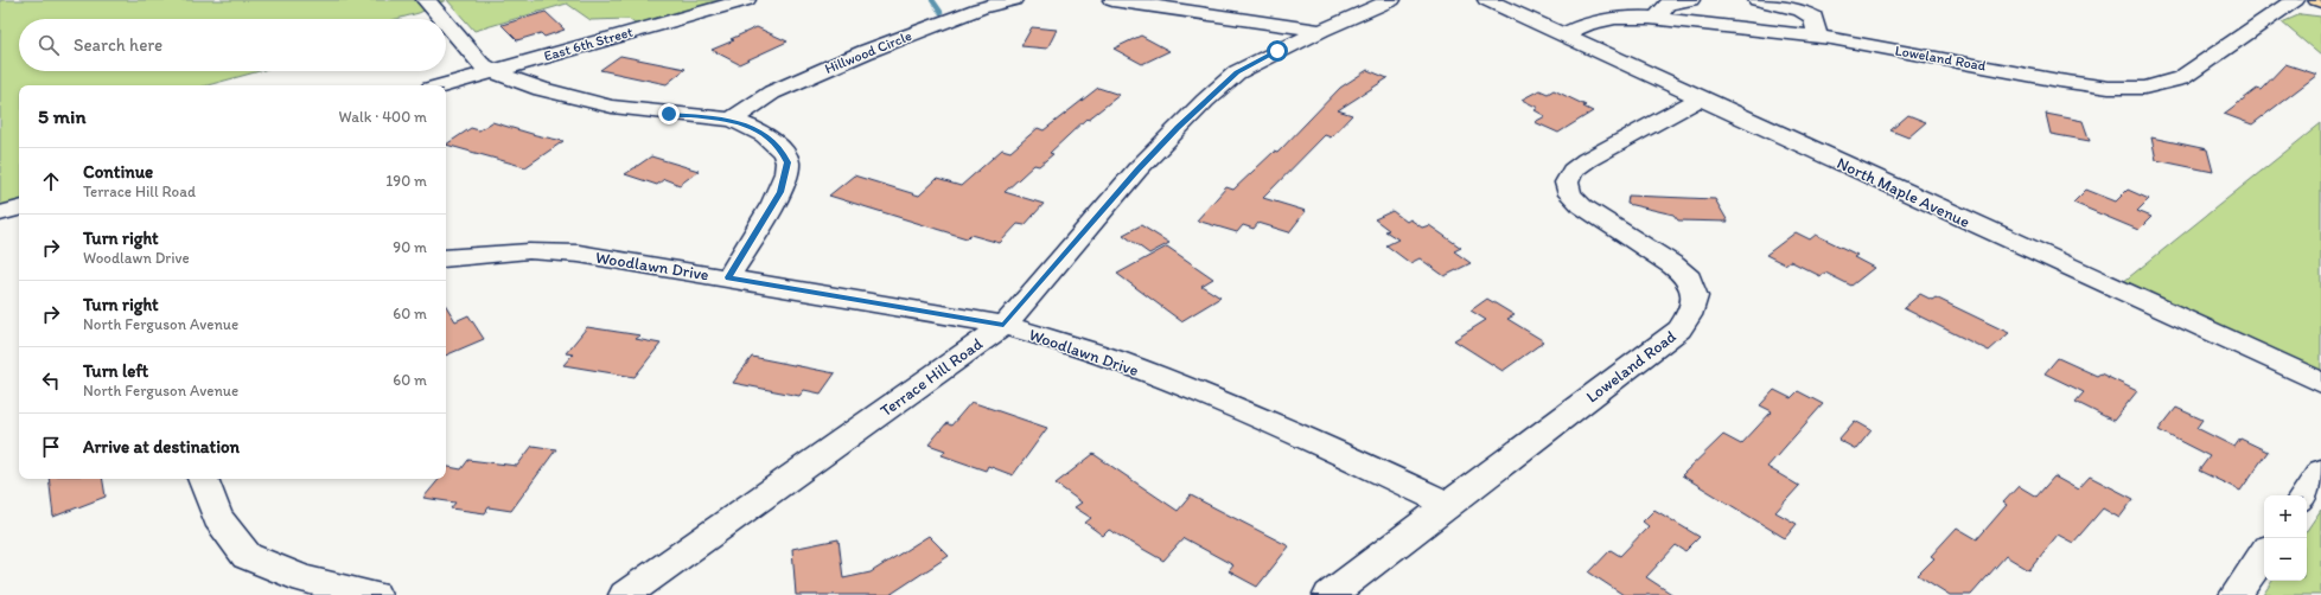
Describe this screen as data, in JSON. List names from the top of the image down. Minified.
{"streets":{"street":["East 6th Street","Hillwood Circle","Loweland Road","North Maple Avenue","Woodlawn Drive","Terrace Hill Road"]},"crossings":[["Loweland Road","North Maple Avenue"],["Loweland Road","Woodlawn Drive"],["Woodlawn Drive","Terrace Hill Road"]],"page":{"search":"Search here","heading":["5 min","Walk · 400 m"],"list":[["Continue","Terrace Hill Road","190 m"],["Turn right","Woodlawn Drive","90 m"],["Turn right","North Ferguson Avenue","60 m"],["Turn left","North Ferguson Avenue","60 m"],"Arrive at destination"],"map_buttons":["+","−"]}}
